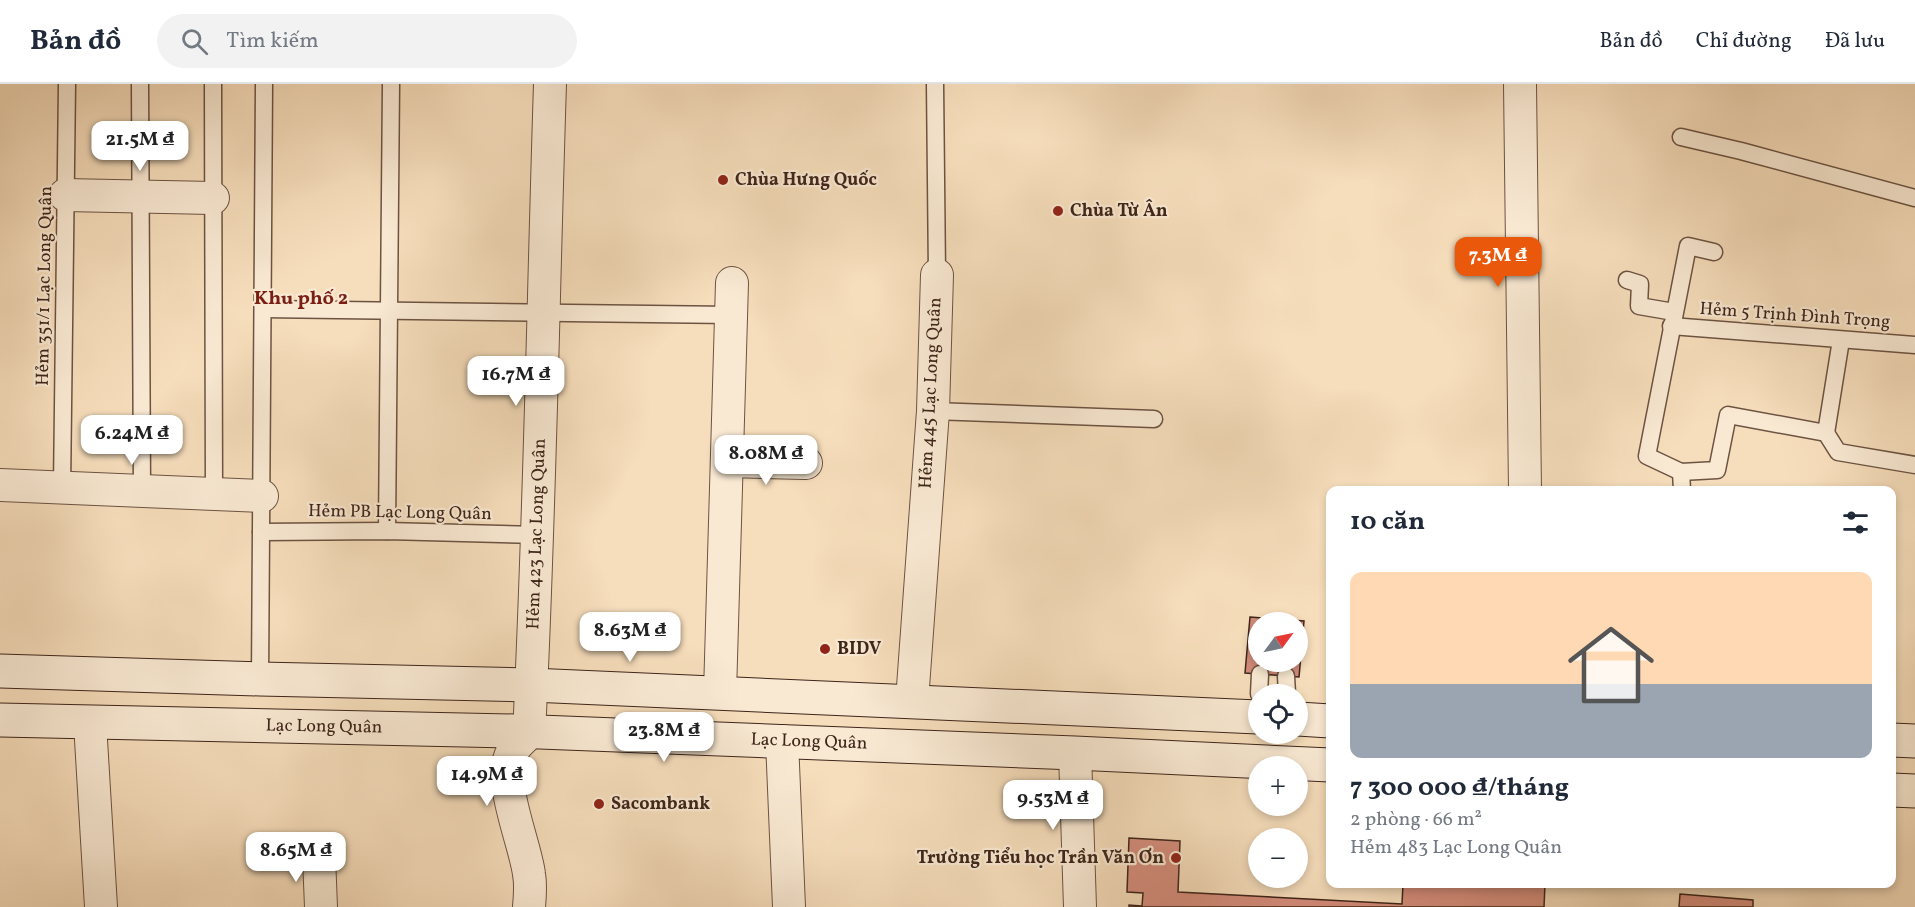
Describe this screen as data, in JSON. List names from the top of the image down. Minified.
{"streets":{"main road":["Lạc Long Quân"],"street":["Hẻm 445 Lạc Long Quân","Hẻm 423 Lạc Long Quân"],"lane":["Hẻm 351/1 Lạc Long Quân","Hẻm 5 Trịnh Đình Trọng","Hẻm PB Lạc Long Quân"]},"crossings":[["Hẻm PB Lạc Long Quân","Hẻm 423 Lạc Long Quân"],["Hẻm 423 Lạc Long Quân","Lạc Long Quân"]],"districts":["Khu phố 2"],"places":["Chùa Hưng Quốc","Chùa Từ Ân","BIDV","Sacombank","Trường Tiểu học Trần Văn Ơn"],"north":"top right","page":{"header":"Bản đồ","search":"Tìm kiếm","nav":["Bản đồ","Chỉ đường","Đã lưu"],"price":["21.5M ₫","7.3M ₫","16.7M ₫","6.24M ₫","8.08M ₫","8.63M ₫","23.8M ₫","14.9M ₫","9.53M ₫","8.65M ₫"],"heading":"10 căn","list":[{"name":"7 300 000 ₫/tháng","note":"2 phòng · 66 m² · Hẻm 483 Lạc Long Quân"}],"map_buttons":["+","−"]}}
